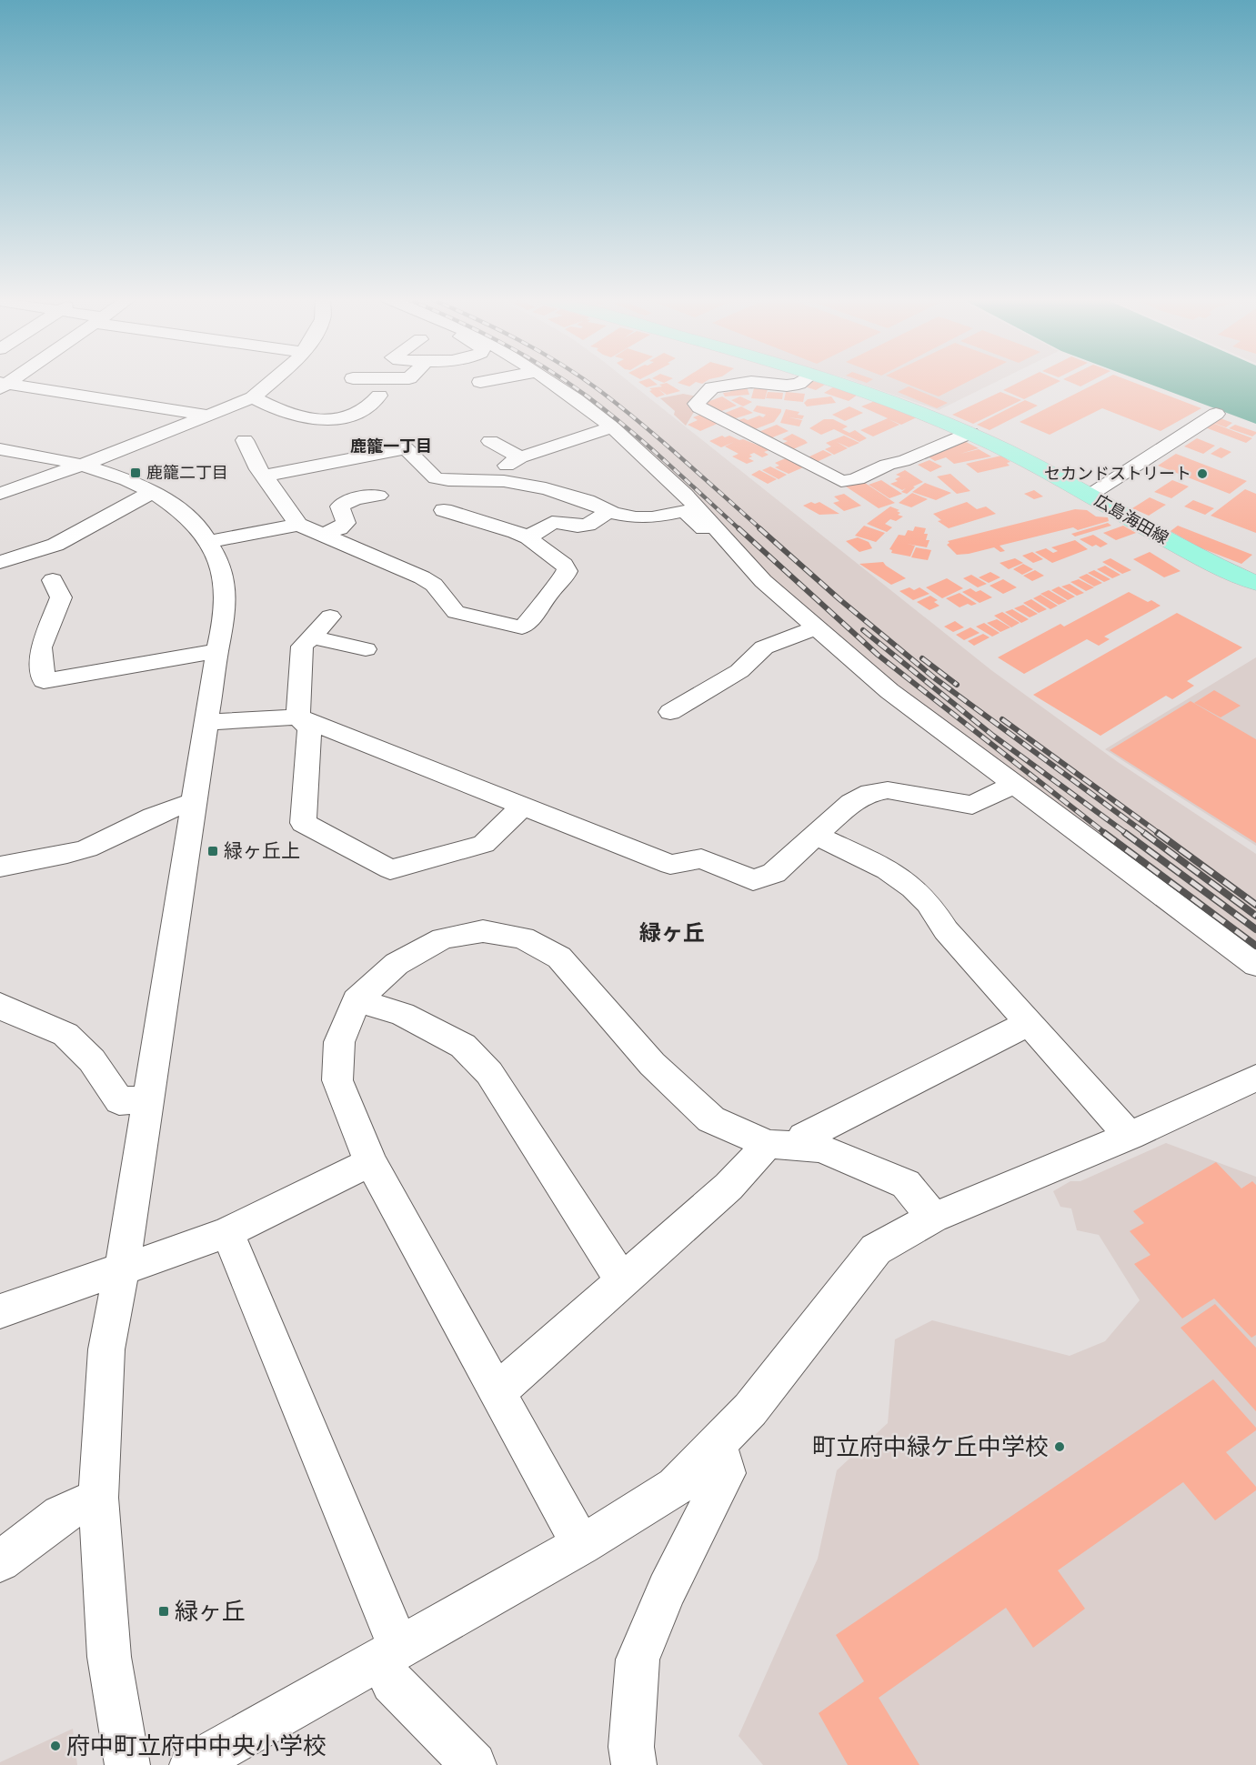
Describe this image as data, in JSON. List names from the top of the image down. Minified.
{"streets":{"main road":["広島海田線"]},"districts":["鹿籠一丁目","緑ヶ丘"],"places":{"transit":["鹿籠二丁目","緑ヶ丘上","緑ヶ丘"],"other":["セカンドストリート","町立府中緑ケ丘中学校","府中町立府中中央小学校"]}}
